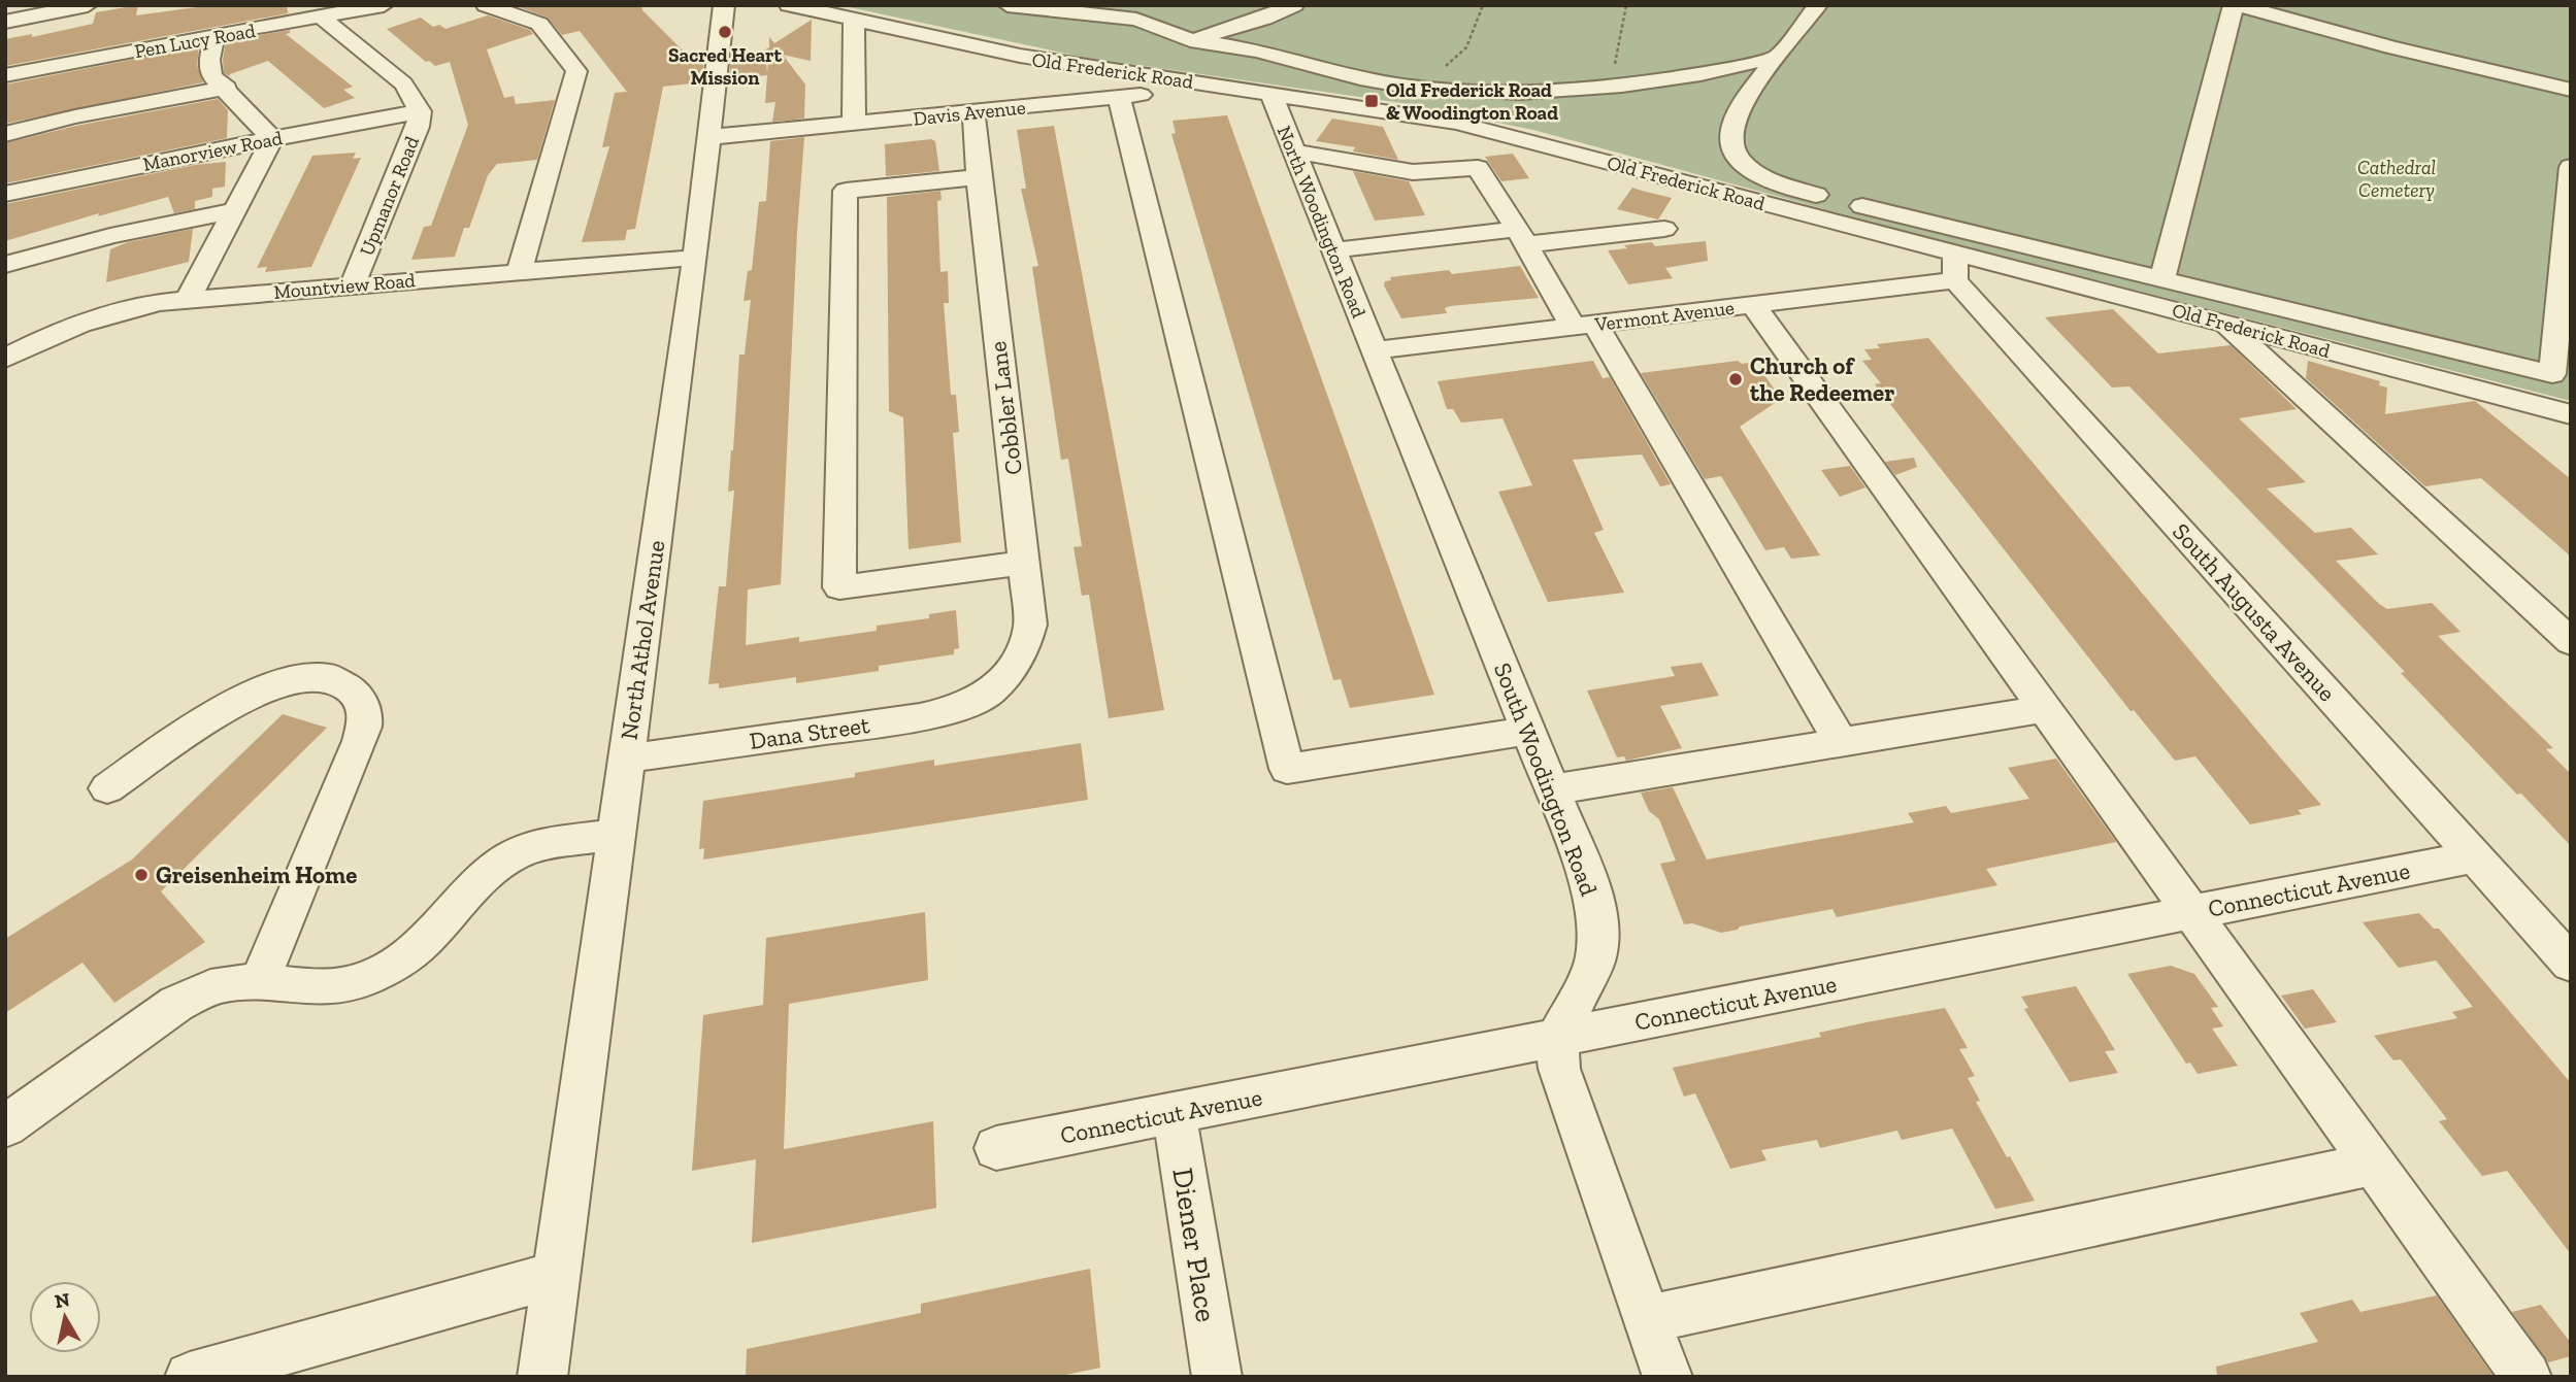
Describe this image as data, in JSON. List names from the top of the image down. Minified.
{"streets":{"street":["Pen Lucy Road","Old Frederick Road","Davis Avenue","Manorview Road","Upmanor Road","North Woodington Road","Mountview Road","Vermont Avenue","Cobbler Lane","South Augusta Avenue","North Athol Avenue","Dana Street","South Woodington Road","Connecticut Avenue","Diener Place"]},"crossings":[["Pen Lucy Road","Upmanor Road"],["Old Frederick Road","Davis Avenue"],["Old Frederick Road","North Woodington Road"],["Old Frederick Road","Vermont Avenue"],["Old Frederick Road","South Augusta Avenue"],["Davis Avenue","Cobbler Lane"],["Davis Avenue","North Athol Avenue"],["Manorview Road","Upmanor Road"],["Upmanor Road","Mountview Road"],["North Woodington Road","Vermont Avenue"],["North Woodington Road","South Woodington Road"],["Mountview Road","North Athol Avenue"],["Vermont Avenue","South Augusta Avenue"],["Vermont Avenue","South Woodington Road"],["Cobbler Lane","Dana Street"],["South Augusta Avenue","Connecticut Avenue"],["North Athol Avenue","Dana Street"],["South Woodington Road","Connecticut Avenue"],["Connecticut Avenue","Diener Place"]],"parks":["Cathedral Cemetery"],"places":{"other":["Sacred Heart Mission","Church of the Redeemer","Greisenheim Home"],"transit":["Old Frederick Road & Woodington Road"]},"north":"top"}
